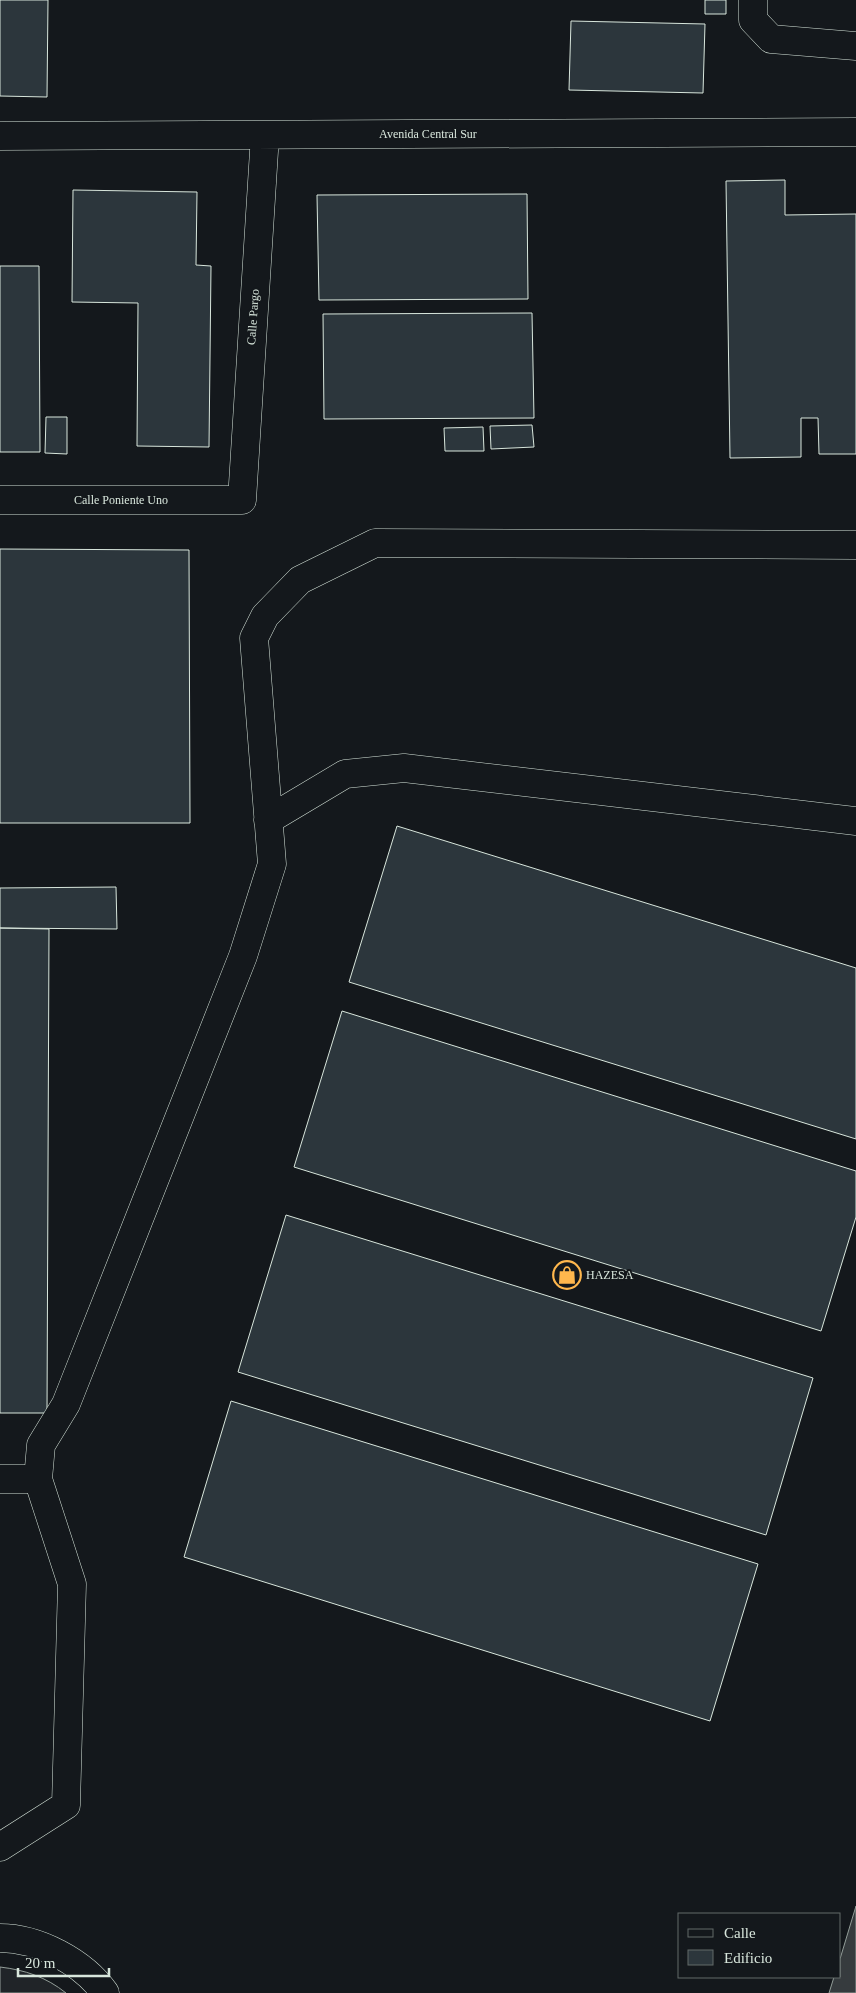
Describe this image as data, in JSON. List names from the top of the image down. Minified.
{"streets":{"street":["Avenida Central Sur","Calle Pargo","Calle Poniente Uno"]},"crossings":[["Avenida Central Sur","Calle Pargo"],["Calle Pargo","Calle Poniente Uno"]],"places":{"shop":["HAZESA"]},"legend":["Calle","Edificio"],"scale_bar":"20 m"}
